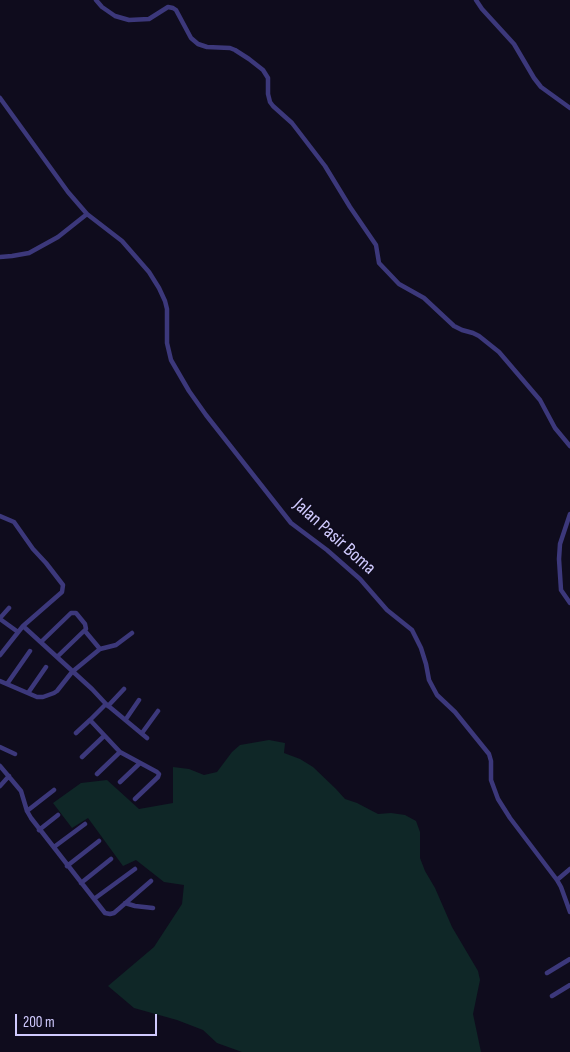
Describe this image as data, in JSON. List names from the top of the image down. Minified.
{"streets":{"street":["Jalan Pasir Boma"]},"scale_bar":"200 m"}
